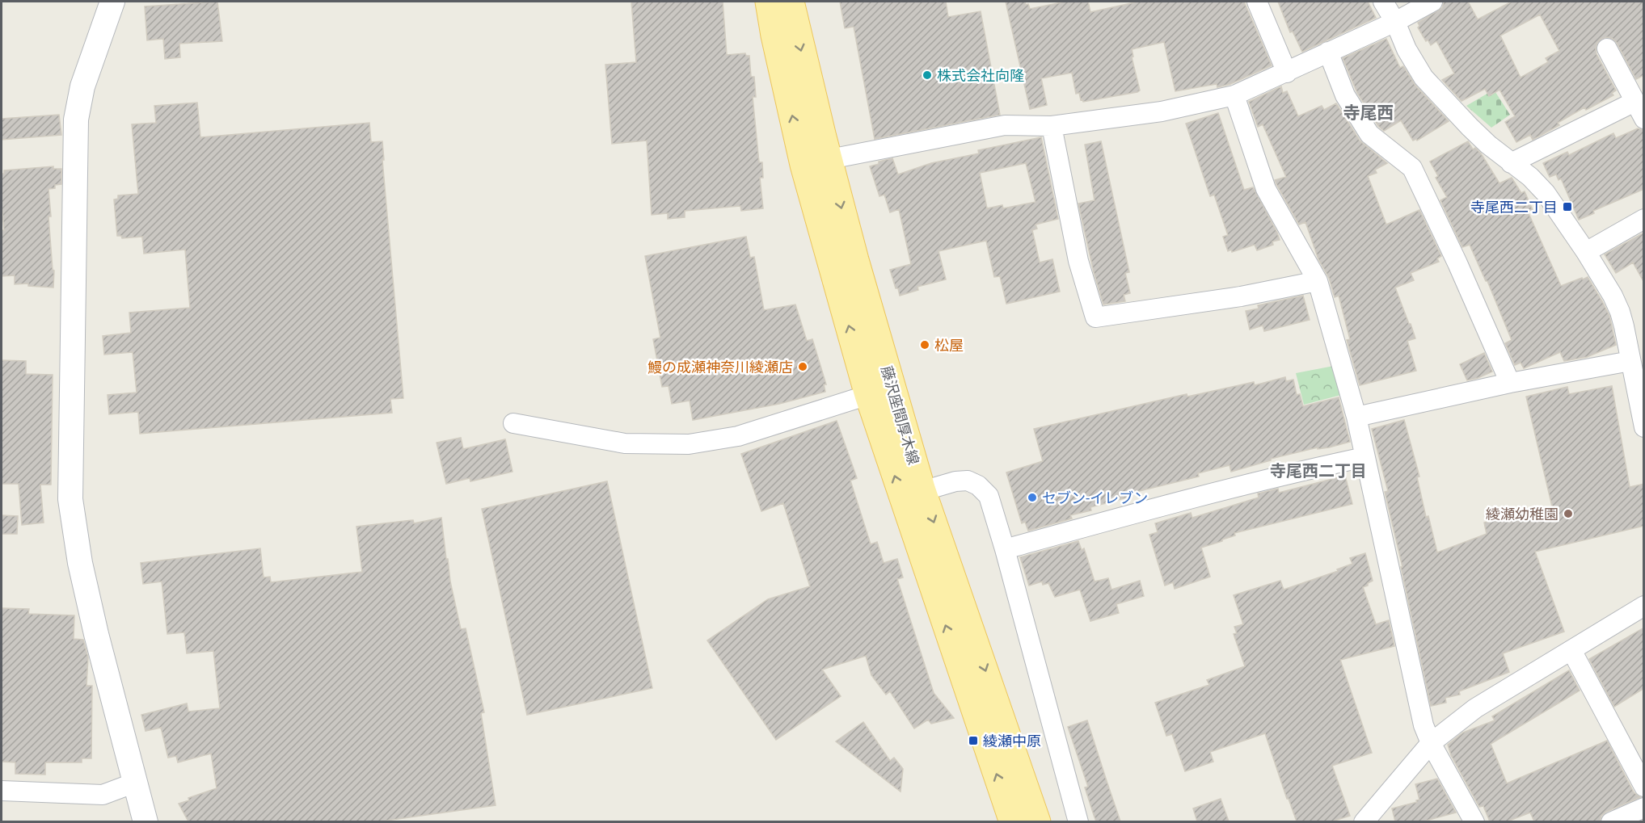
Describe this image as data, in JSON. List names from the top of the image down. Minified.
{"streets":{"main road":["藤沢座間厚木線"]},"districts":["寺尾西","寺尾西二丁目"],"places":{"other":["株式会社向隆","松屋","鰻の成瀬神奈川綾瀬店","セブン-イレブン","綾瀬幼稚園"],"transit":["寺尾西二丁目","綾瀬中原"]}}
